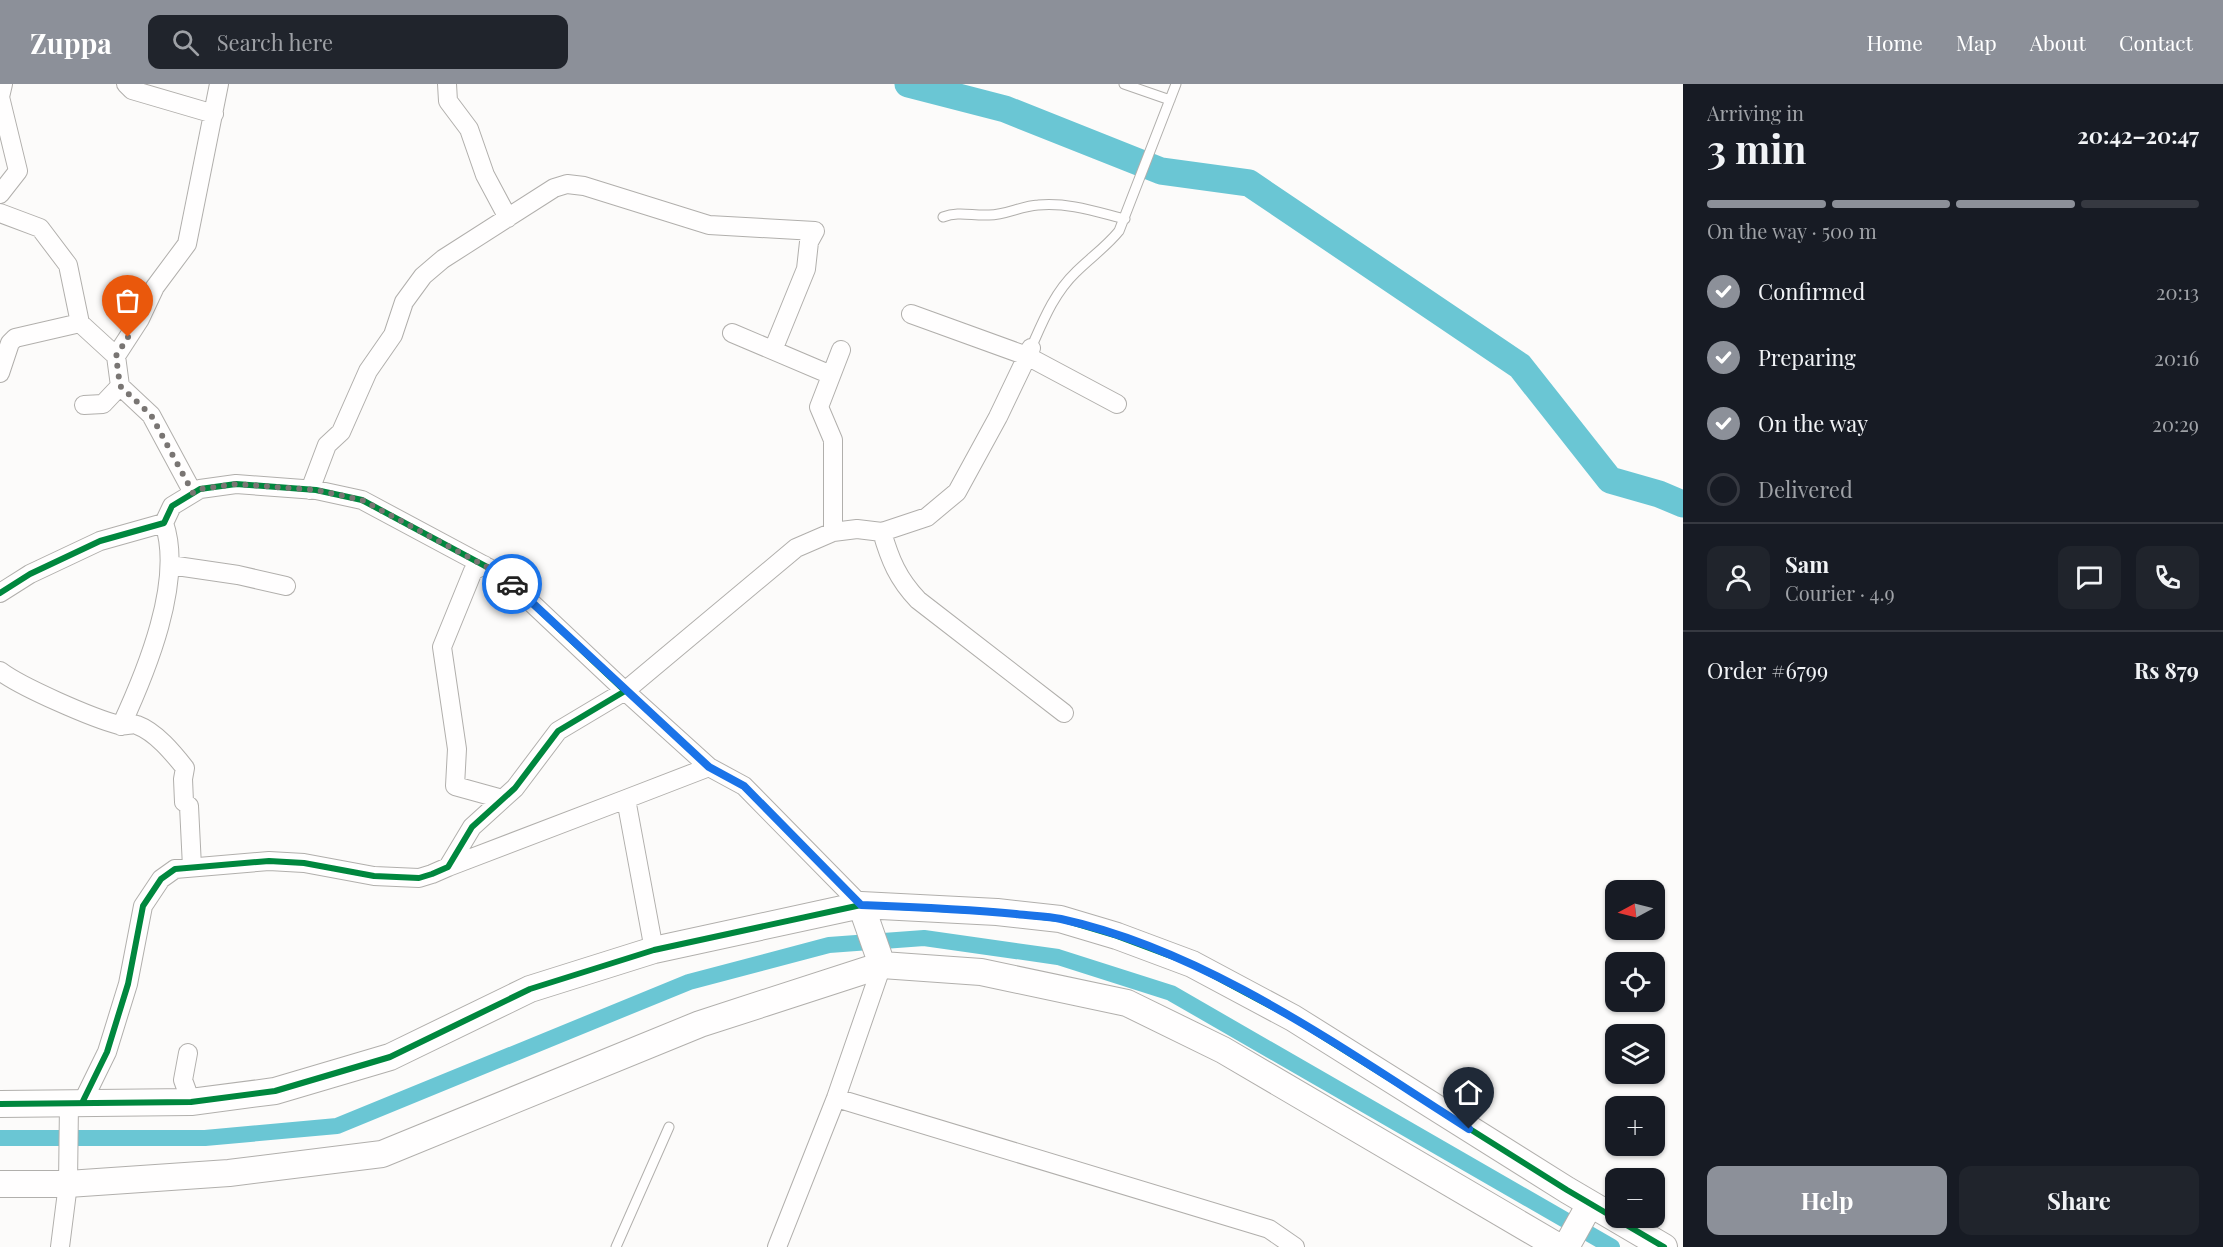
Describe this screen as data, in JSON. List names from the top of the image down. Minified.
{"north":"left","page":{"header":"Zuppa","search":"Search here","nav":["Home","Map","About","Contact"],"heading":["3 min","Arriving in","20:42–20:47"],"panel":["Sam","Courier · 4.9","Order #6799","Rs 879"],"bar":"On the way · 500 m","list":[["Confirmed","20:13"],["Preparing","20:16"],["On the way","20:29"],"Delivered"],"map_buttons":["+","−"],"buttons":["Help","Share"]}}
